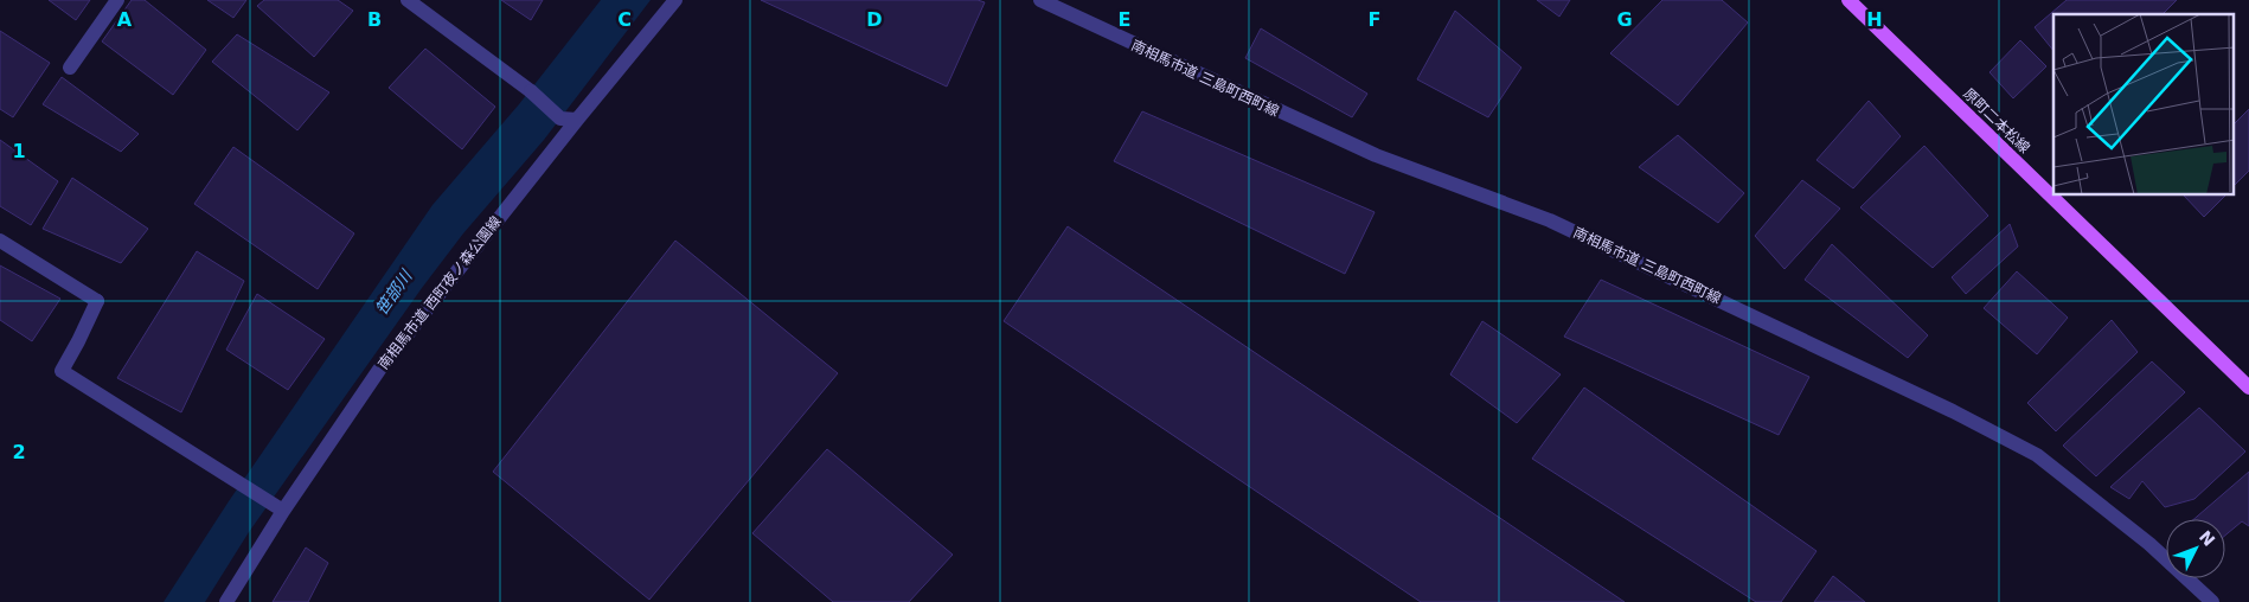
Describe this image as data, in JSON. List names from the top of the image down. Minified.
{"streets":{"main road":["原町二本松線"],"street":["南相馬市道 三島町西町線","南相馬市道 西町夜ノ森公園線"]},"water":["笹部川"],"north":"top right","grid":{"columns":["A","B","C","D","E","F","G","H"],"rows":["1","2"]}}
